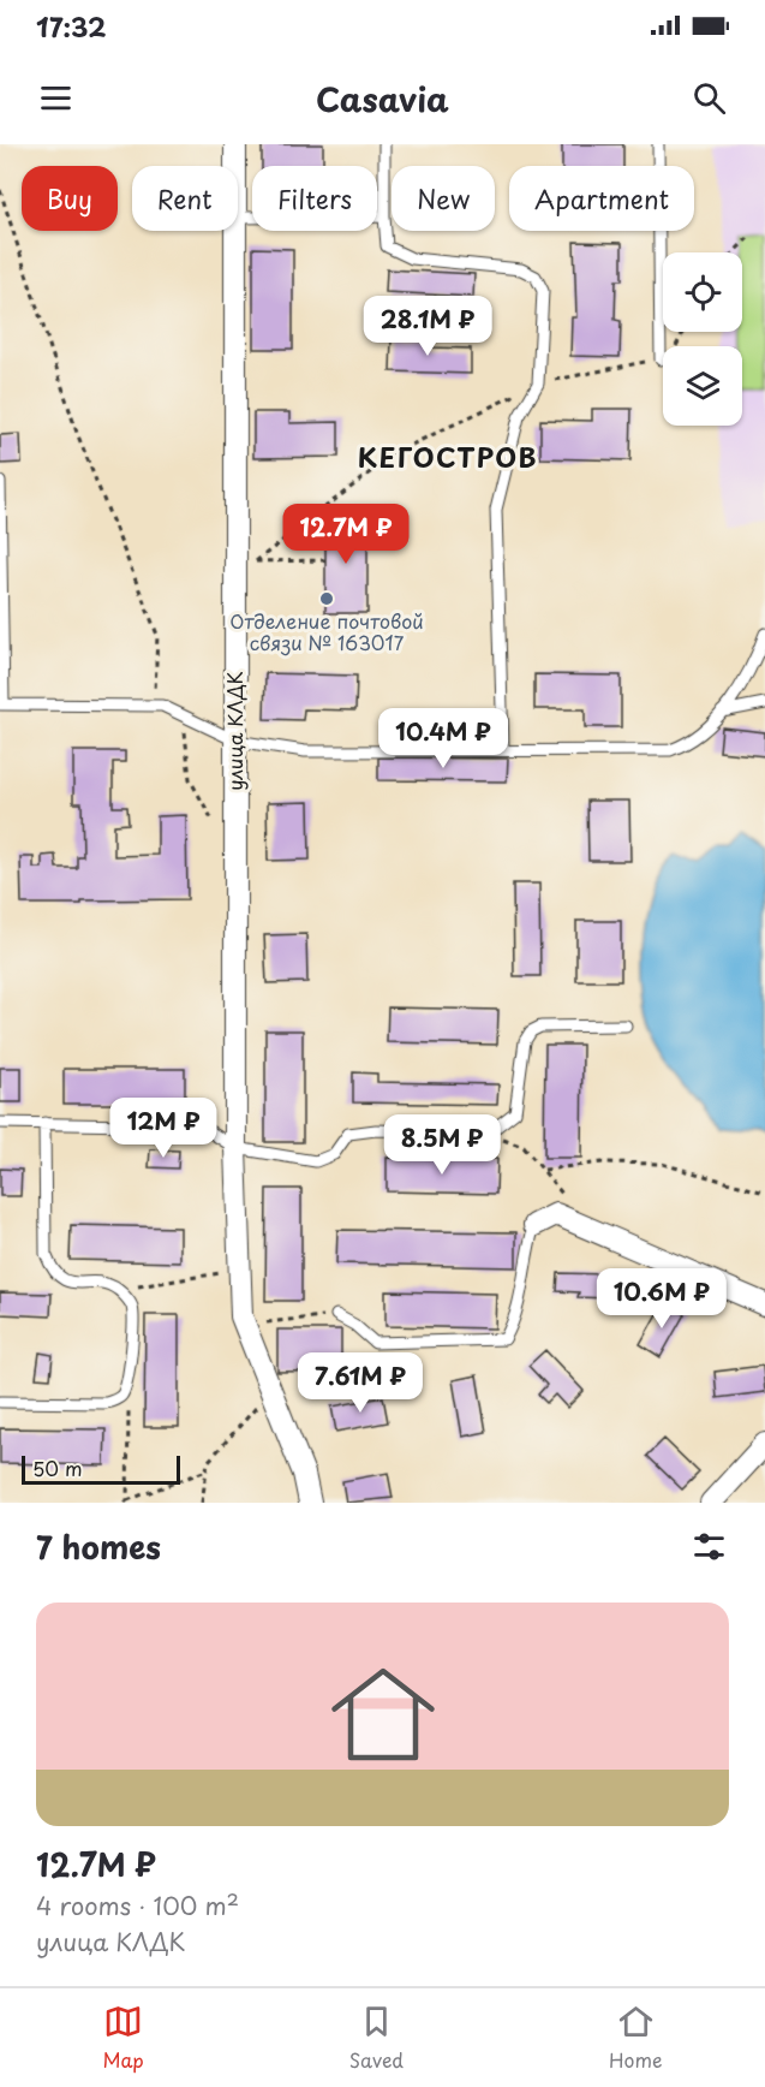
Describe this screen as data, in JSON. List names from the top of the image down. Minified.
{"streets":{"street":["улица КЛДК"]},"districts":["КЕГОСТРОВ"],"places":["Отделение почтовой связи № 163017"],"scale_bar":"50 m","page":{"status":"17:32","header":"Casavia","chip":["Buy","Rent","Filters","New","Apartment"],"price":["28.1M ₽","12.7M ₽","10.4M ₽","12M ₽","8.5M ₽","10.6M ₽","7.61M ₽"],"scale":"50 m","heading":"7 homes","list":[{"name":"12.7M ₽","note":"4 rooms · 100 m² · улица КЛДК"}],"tabs":["Map","Saved","Home"]}}
